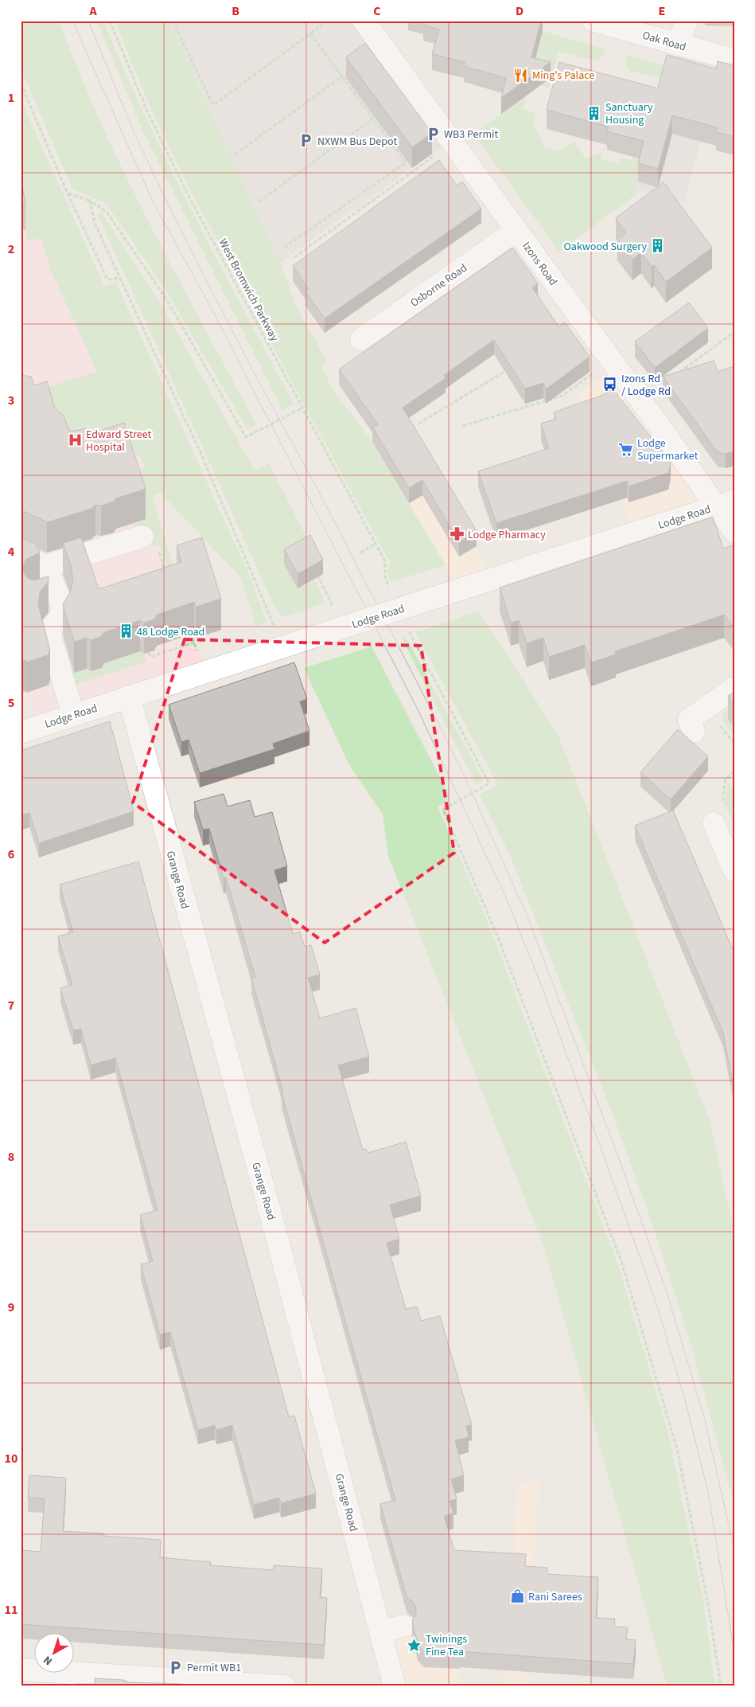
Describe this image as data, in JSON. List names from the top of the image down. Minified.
{"streets":{"street":["Oak Road","Izons Road","Osborne Road","Lodge Road","Grange Road"],"path":["West Bromwich Parkway"]},"crossings":[["Izons Road","Osborne Road"],["Izons Road","Lodge Road"],["Lodge Road","Grange Road"]],"places":{"restaurant":["Ming's Palace"],"building":["Sanctuary Housing","Oakwood Surgery","48 Lodge Road"],"parking":["WB3 Permit","NXWM Bus Depot","Permit WB1"],"bus stop":["Izons Rd / Lodge Rd"],"hospital":["Edward Street Hospital"],"supermarket":["Lodge Supermarket"],"pharmacy":["Lodge Pharmacy"],"shop":["Rani Sarees"],"place":["Twinings Fine Tea"]},"north":"bottom left","grid":{"columns":["A","B","C","D","E"],"rows":["1","2","3","4","5","6","7","8","9","10","11"]}}
